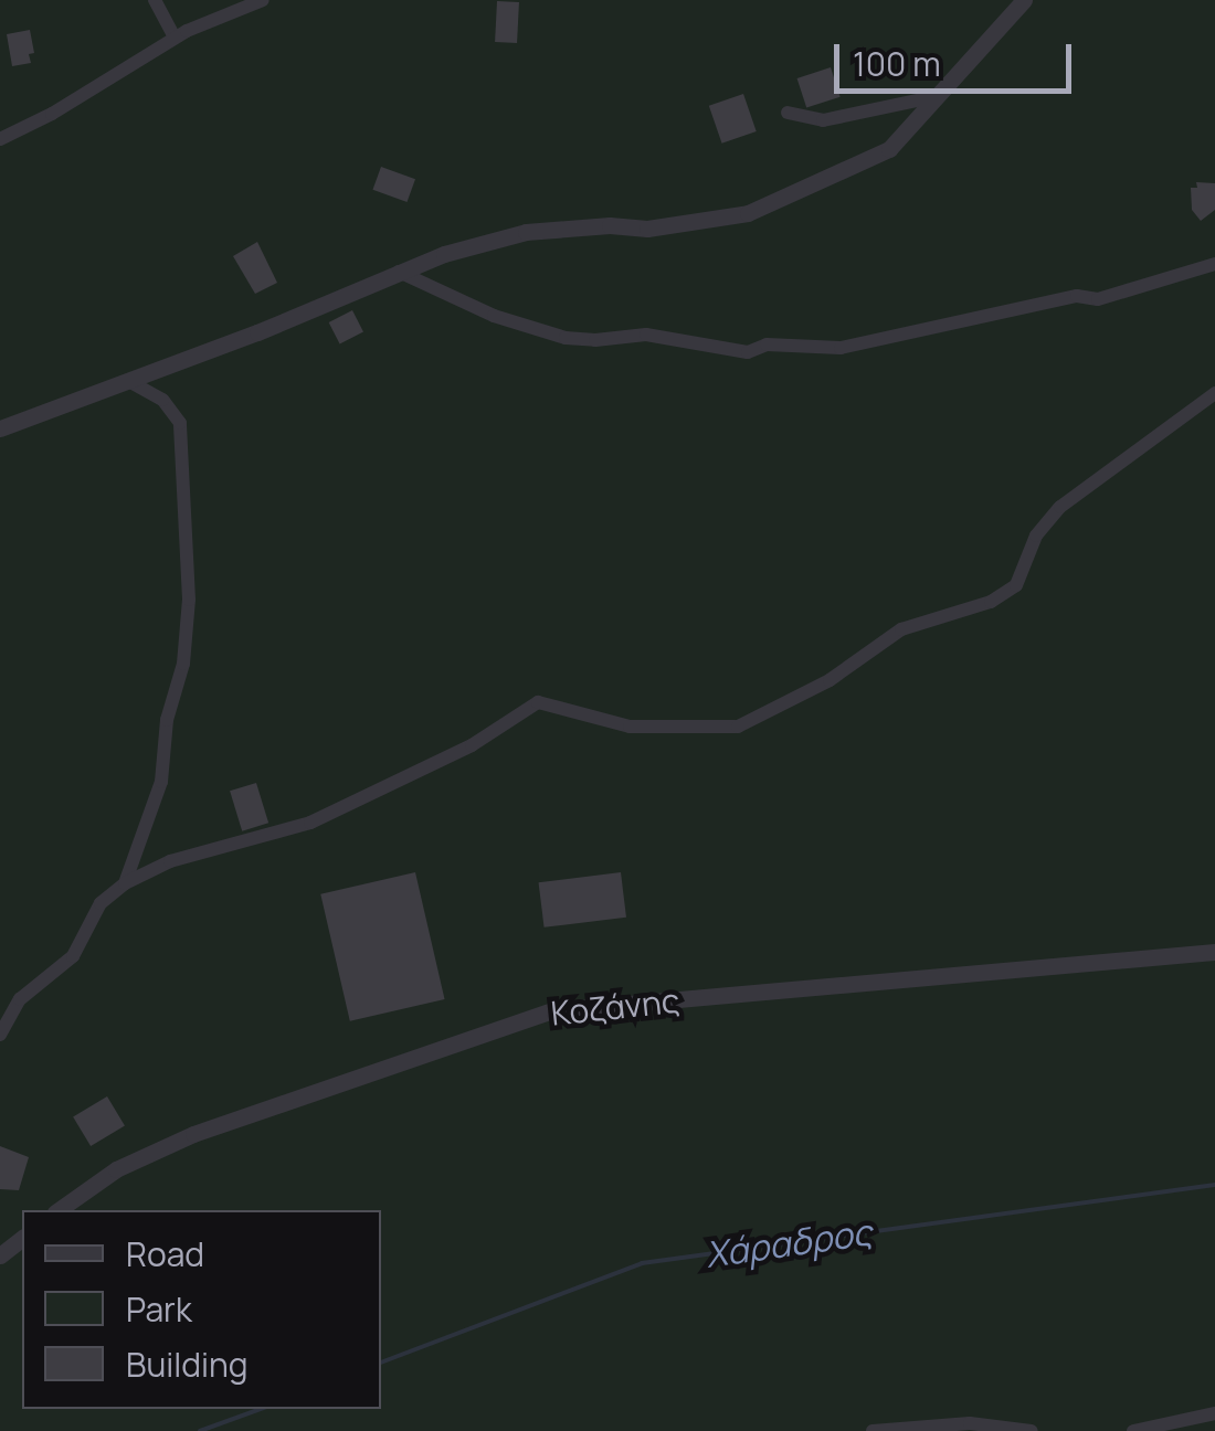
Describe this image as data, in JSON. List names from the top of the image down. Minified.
{"streets":{"street":["Κοζάνης"]},"water":["Χάραδρος"],"legend":["Road","Park","Building"],"scale_bar":"100 m"}
